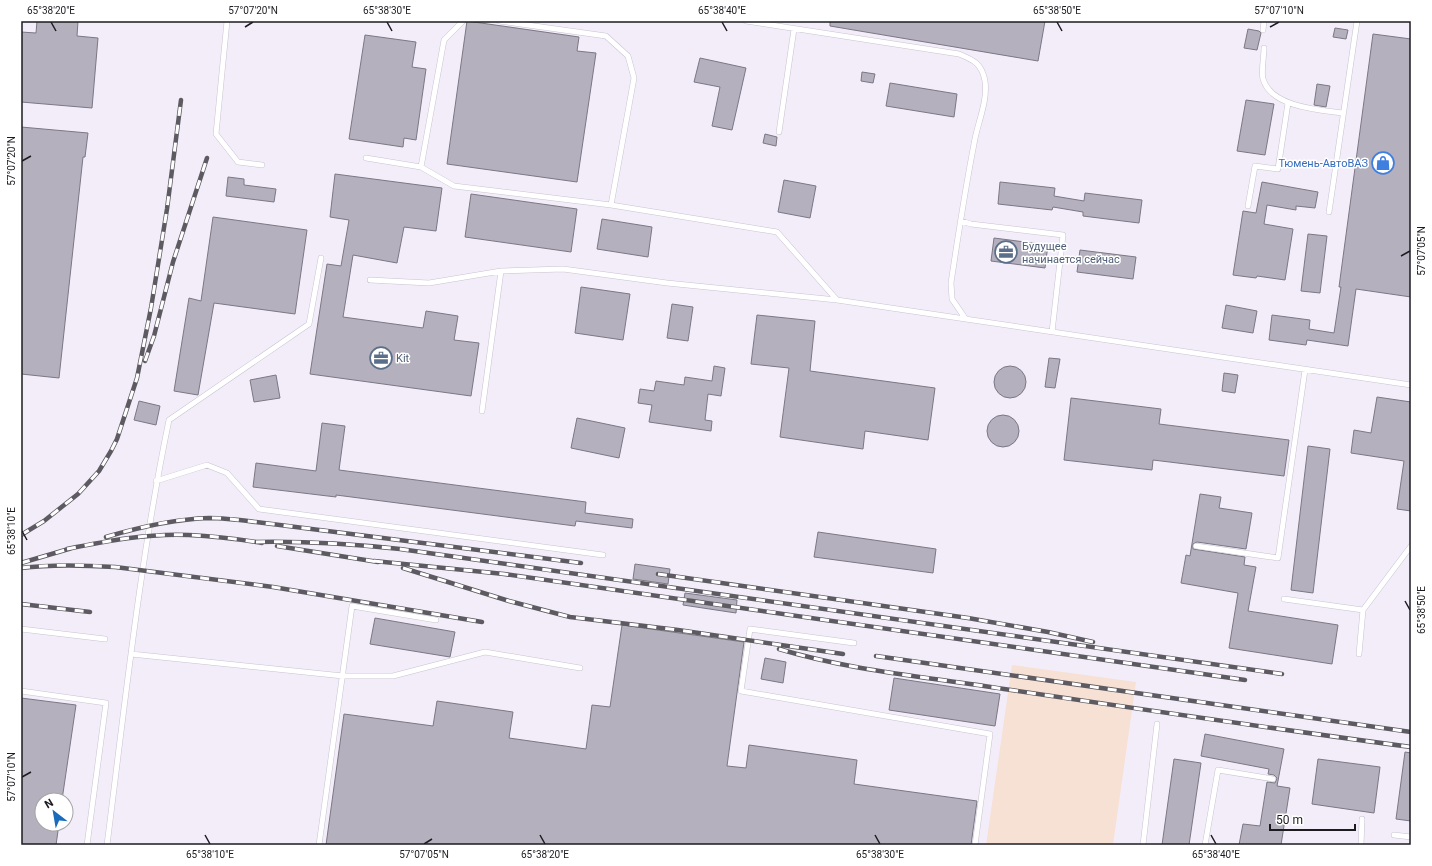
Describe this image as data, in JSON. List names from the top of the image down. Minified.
{"places":{"shop":["Тюмень-АвтоВАЗ"],"office":["Будущее начинается сейчас","Kit"]},"scale_bar":"50 m","north":"top left","coordinates":["65°38'20\"E","57°07'20\"N","65°38'30\"E","65°38'40\"E","65°38'50\"E","57°07'10\"N","57°07'05\"N","65°38'10\"E"]}
